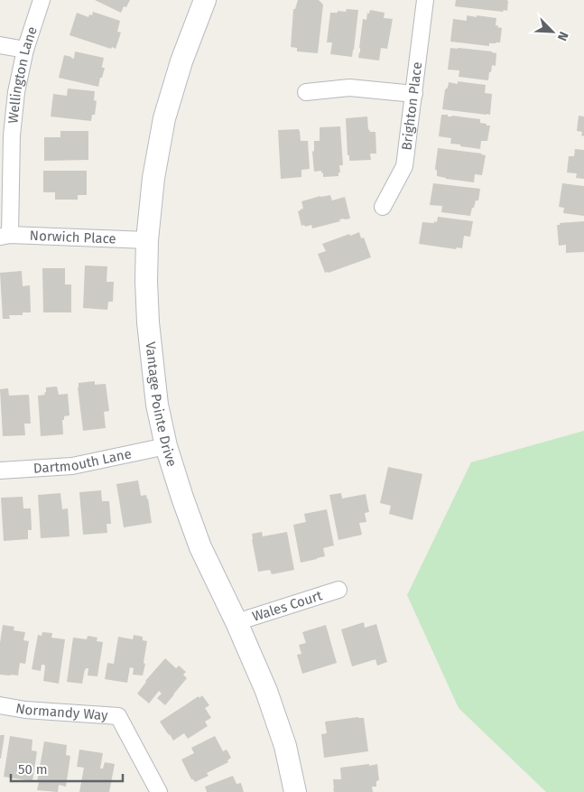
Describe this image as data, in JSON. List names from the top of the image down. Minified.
{"streets":{"street":["Wellington Lane","Brighton Place","Norwich Place","Vantage Pointe Drive","Dartmouth Lane","Wales Court","Normandy Way"]},"crossings":[["Wellington Lane","Norwich Place"],["Norwich Place","Vantage Pointe Drive"],["Vantage Pointe Drive","Dartmouth Lane"],["Vantage Pointe Drive","Wales Court"]],"scale_bar":"50 m","north":"bottom right"}
